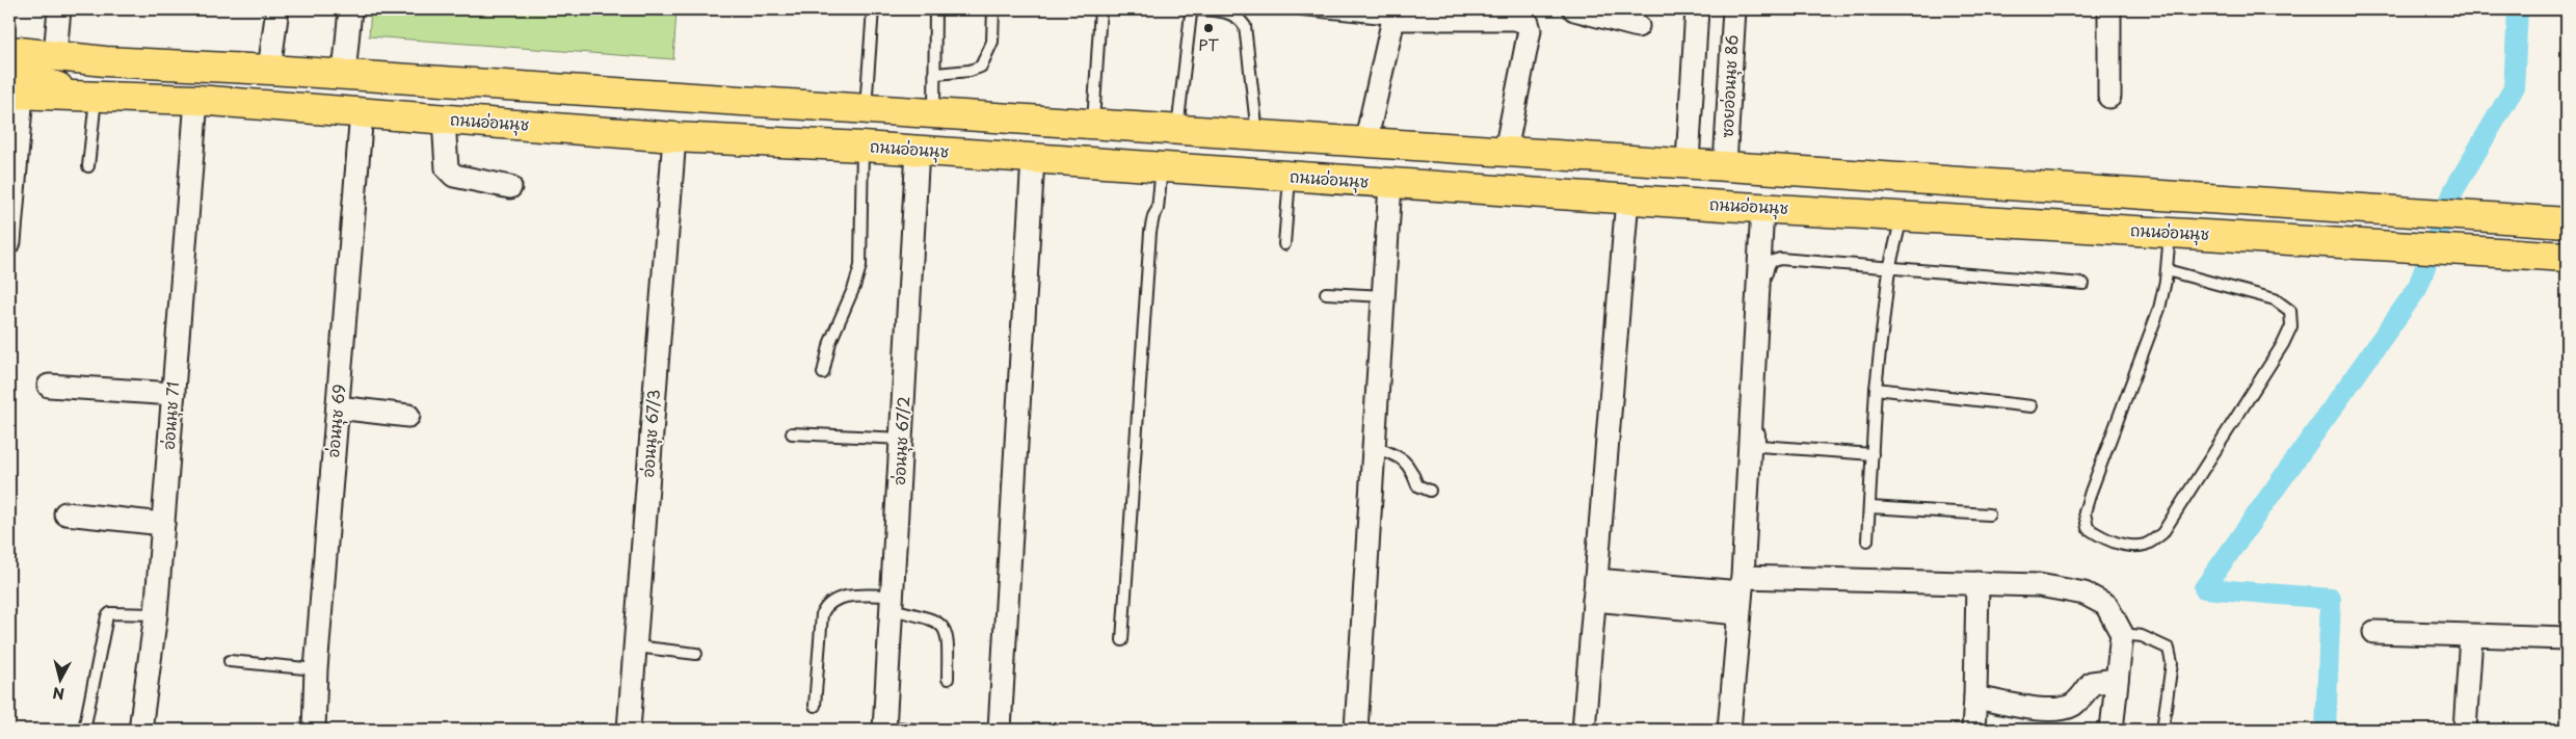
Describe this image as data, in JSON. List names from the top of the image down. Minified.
{"streets":{"main road":["ถนนอ่อนนุช"],"street":["ซอยอ่อนนุช 86","อ่อนนุช 71","อ่อนนุช 69","อ่อนนุช 67/3","อ่อนนุช 67/2"]},"crossings":[["ถนนอ่อนนุช","อ่อนนุช 71"],["ถนนอ่อนนุช","อ่อนนุช 69"],["ถนนอ่อนนุช","อ่อนนุช 67/3"],["ถนนอ่อนนุช","อ่อนนุช 67/2"]],"places":["PT"],"north":"bottom"}
